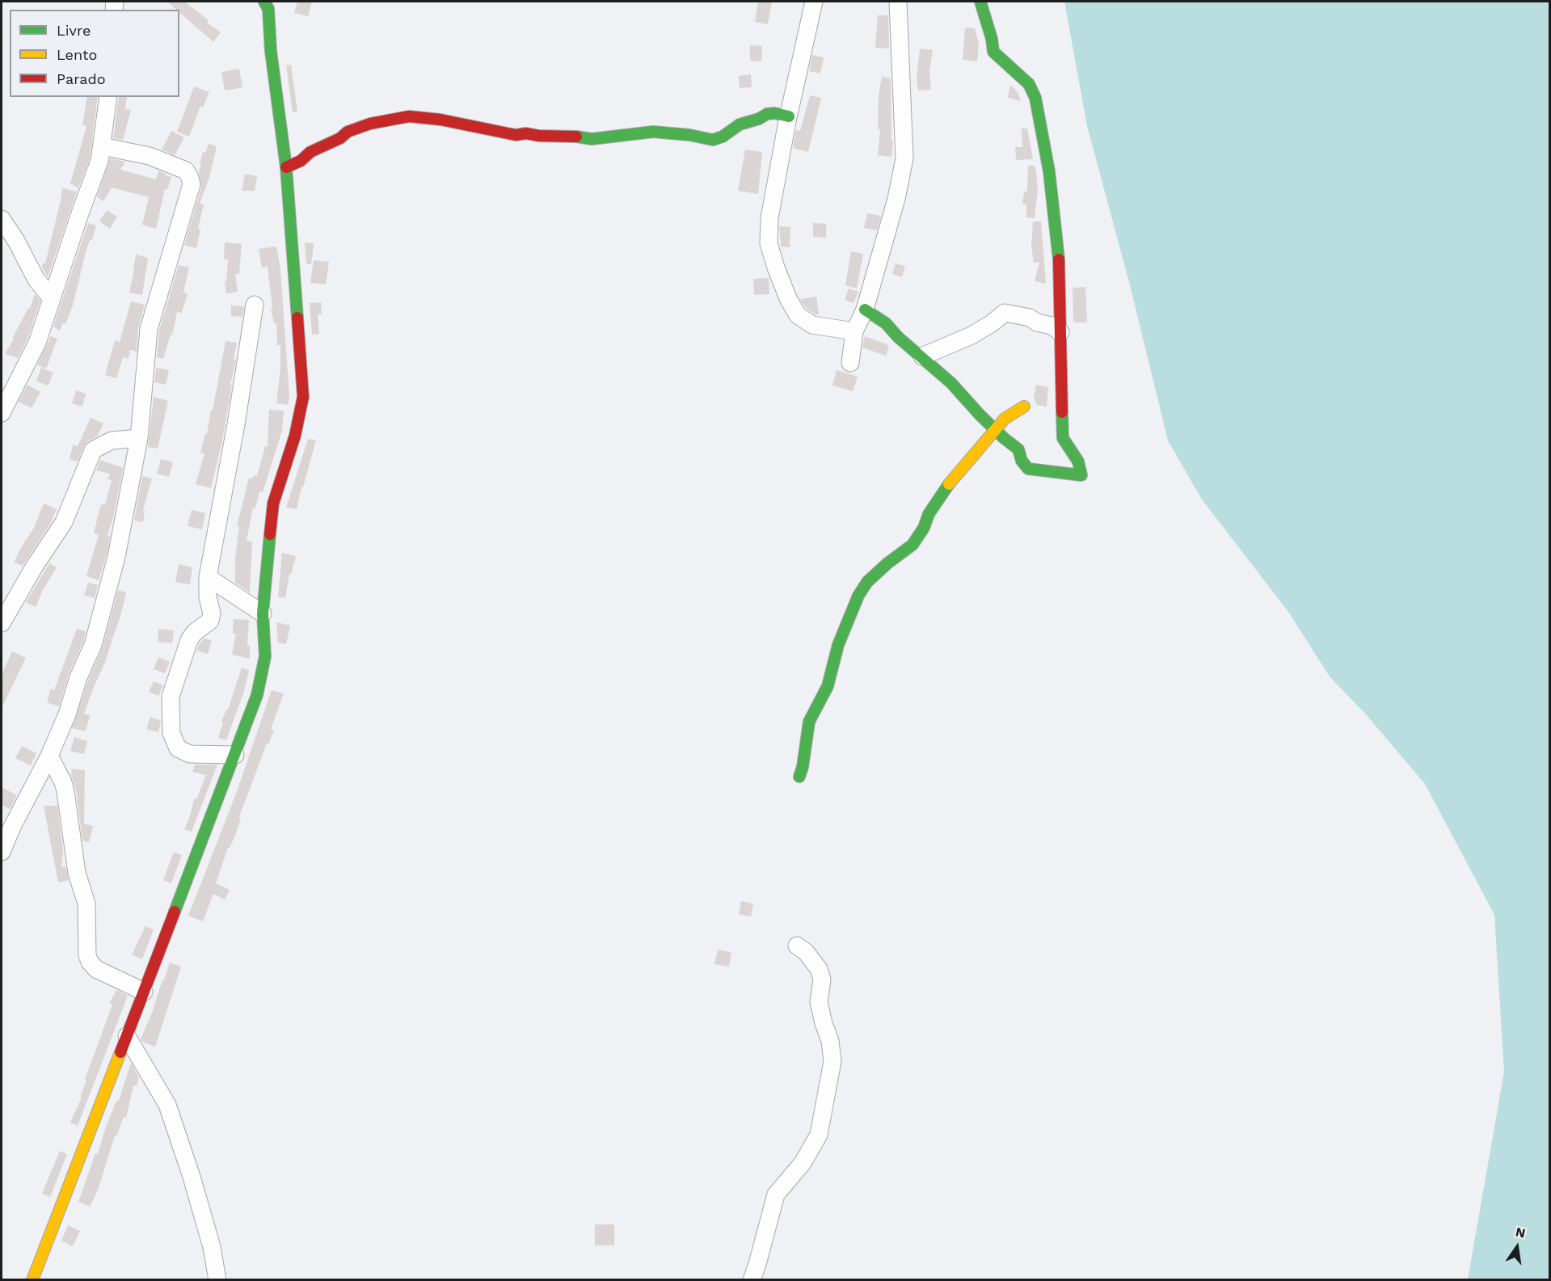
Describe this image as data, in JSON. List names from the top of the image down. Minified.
{"legend":["Livre","Lento","Parado"],"north":"top"}
